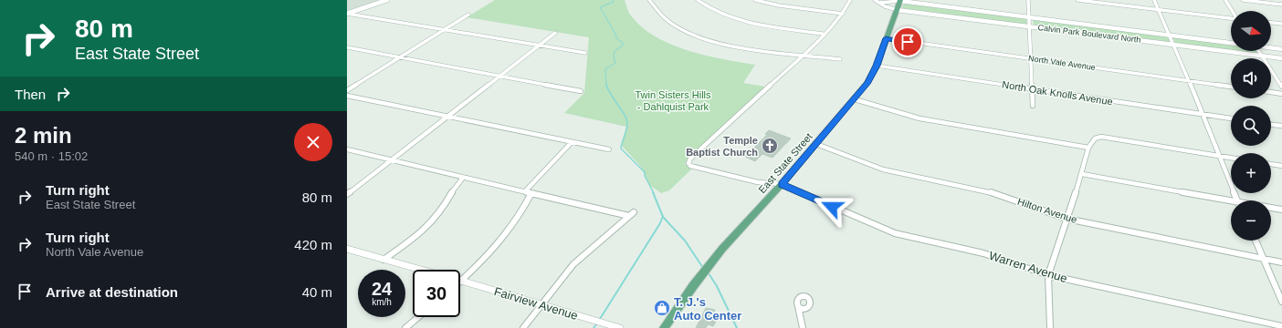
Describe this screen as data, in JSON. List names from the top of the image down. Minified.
{"streets":{"main road":["East State Street"],"street":["Calvin Park Boulevard North","North Vale Avenue","North Oak Knolls Avenue","Hilton Avenue","Warren Avenue","Fairview Avenue"]},"crossings":[["Calvin Park Boulevard North","East State Street"],["North Vale Avenue","East State Street"],["North Oak Knolls Avenue","East State Street"],["East State Street","Hilton Avenue"],["East State Street","Warren Avenue"]],"parks":["Twin Sisters Hills - Dahlquist Park"],"places":{"church":["Temple Baptist Church"],"shop":["T. J.'s Auto Center"]},"north":"right","page":{"turn":["80 m","East State Street"],"map_buttons":["+","−"],"then":"Then","heading":["2 min","540 m · 15:02"],"list":[{"name":"Turn right","note":"East State Street","value":"80 m"},{"name":"Turn right","note":"North Vale Avenue","value":"420 m"},{"name":"Arrive at destination","value":"40 m"}],"speed":"24 km/h","limit":"30"}}
